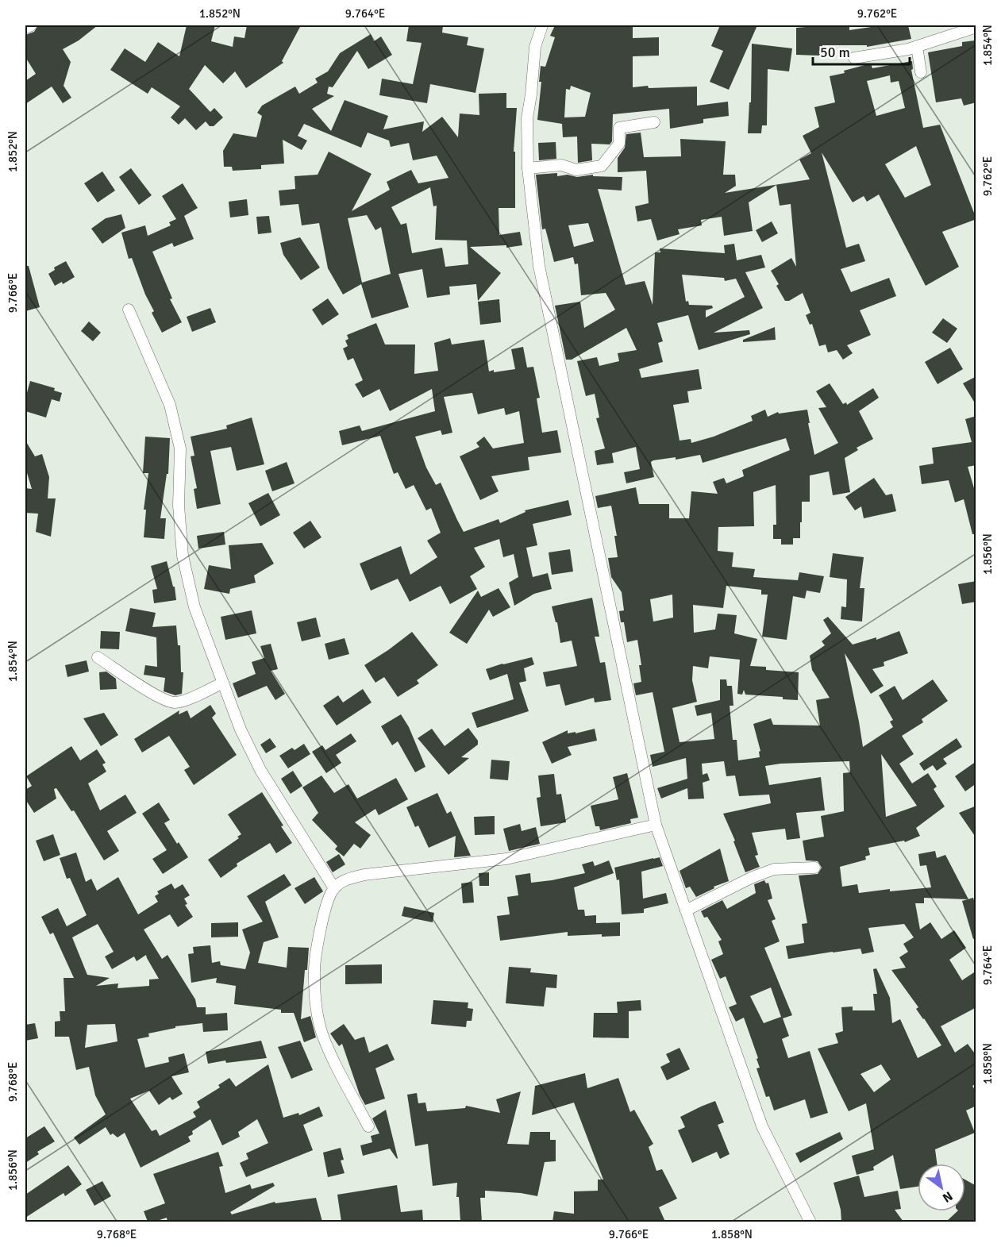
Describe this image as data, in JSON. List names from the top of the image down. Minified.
{"scale_bar":"50 m","north":"bottom right","coordinates":["1.852°N","9.764°E","9.762°E","1.854°N","9.766°E","1.856°N","1.858°N","9.768°E"]}
